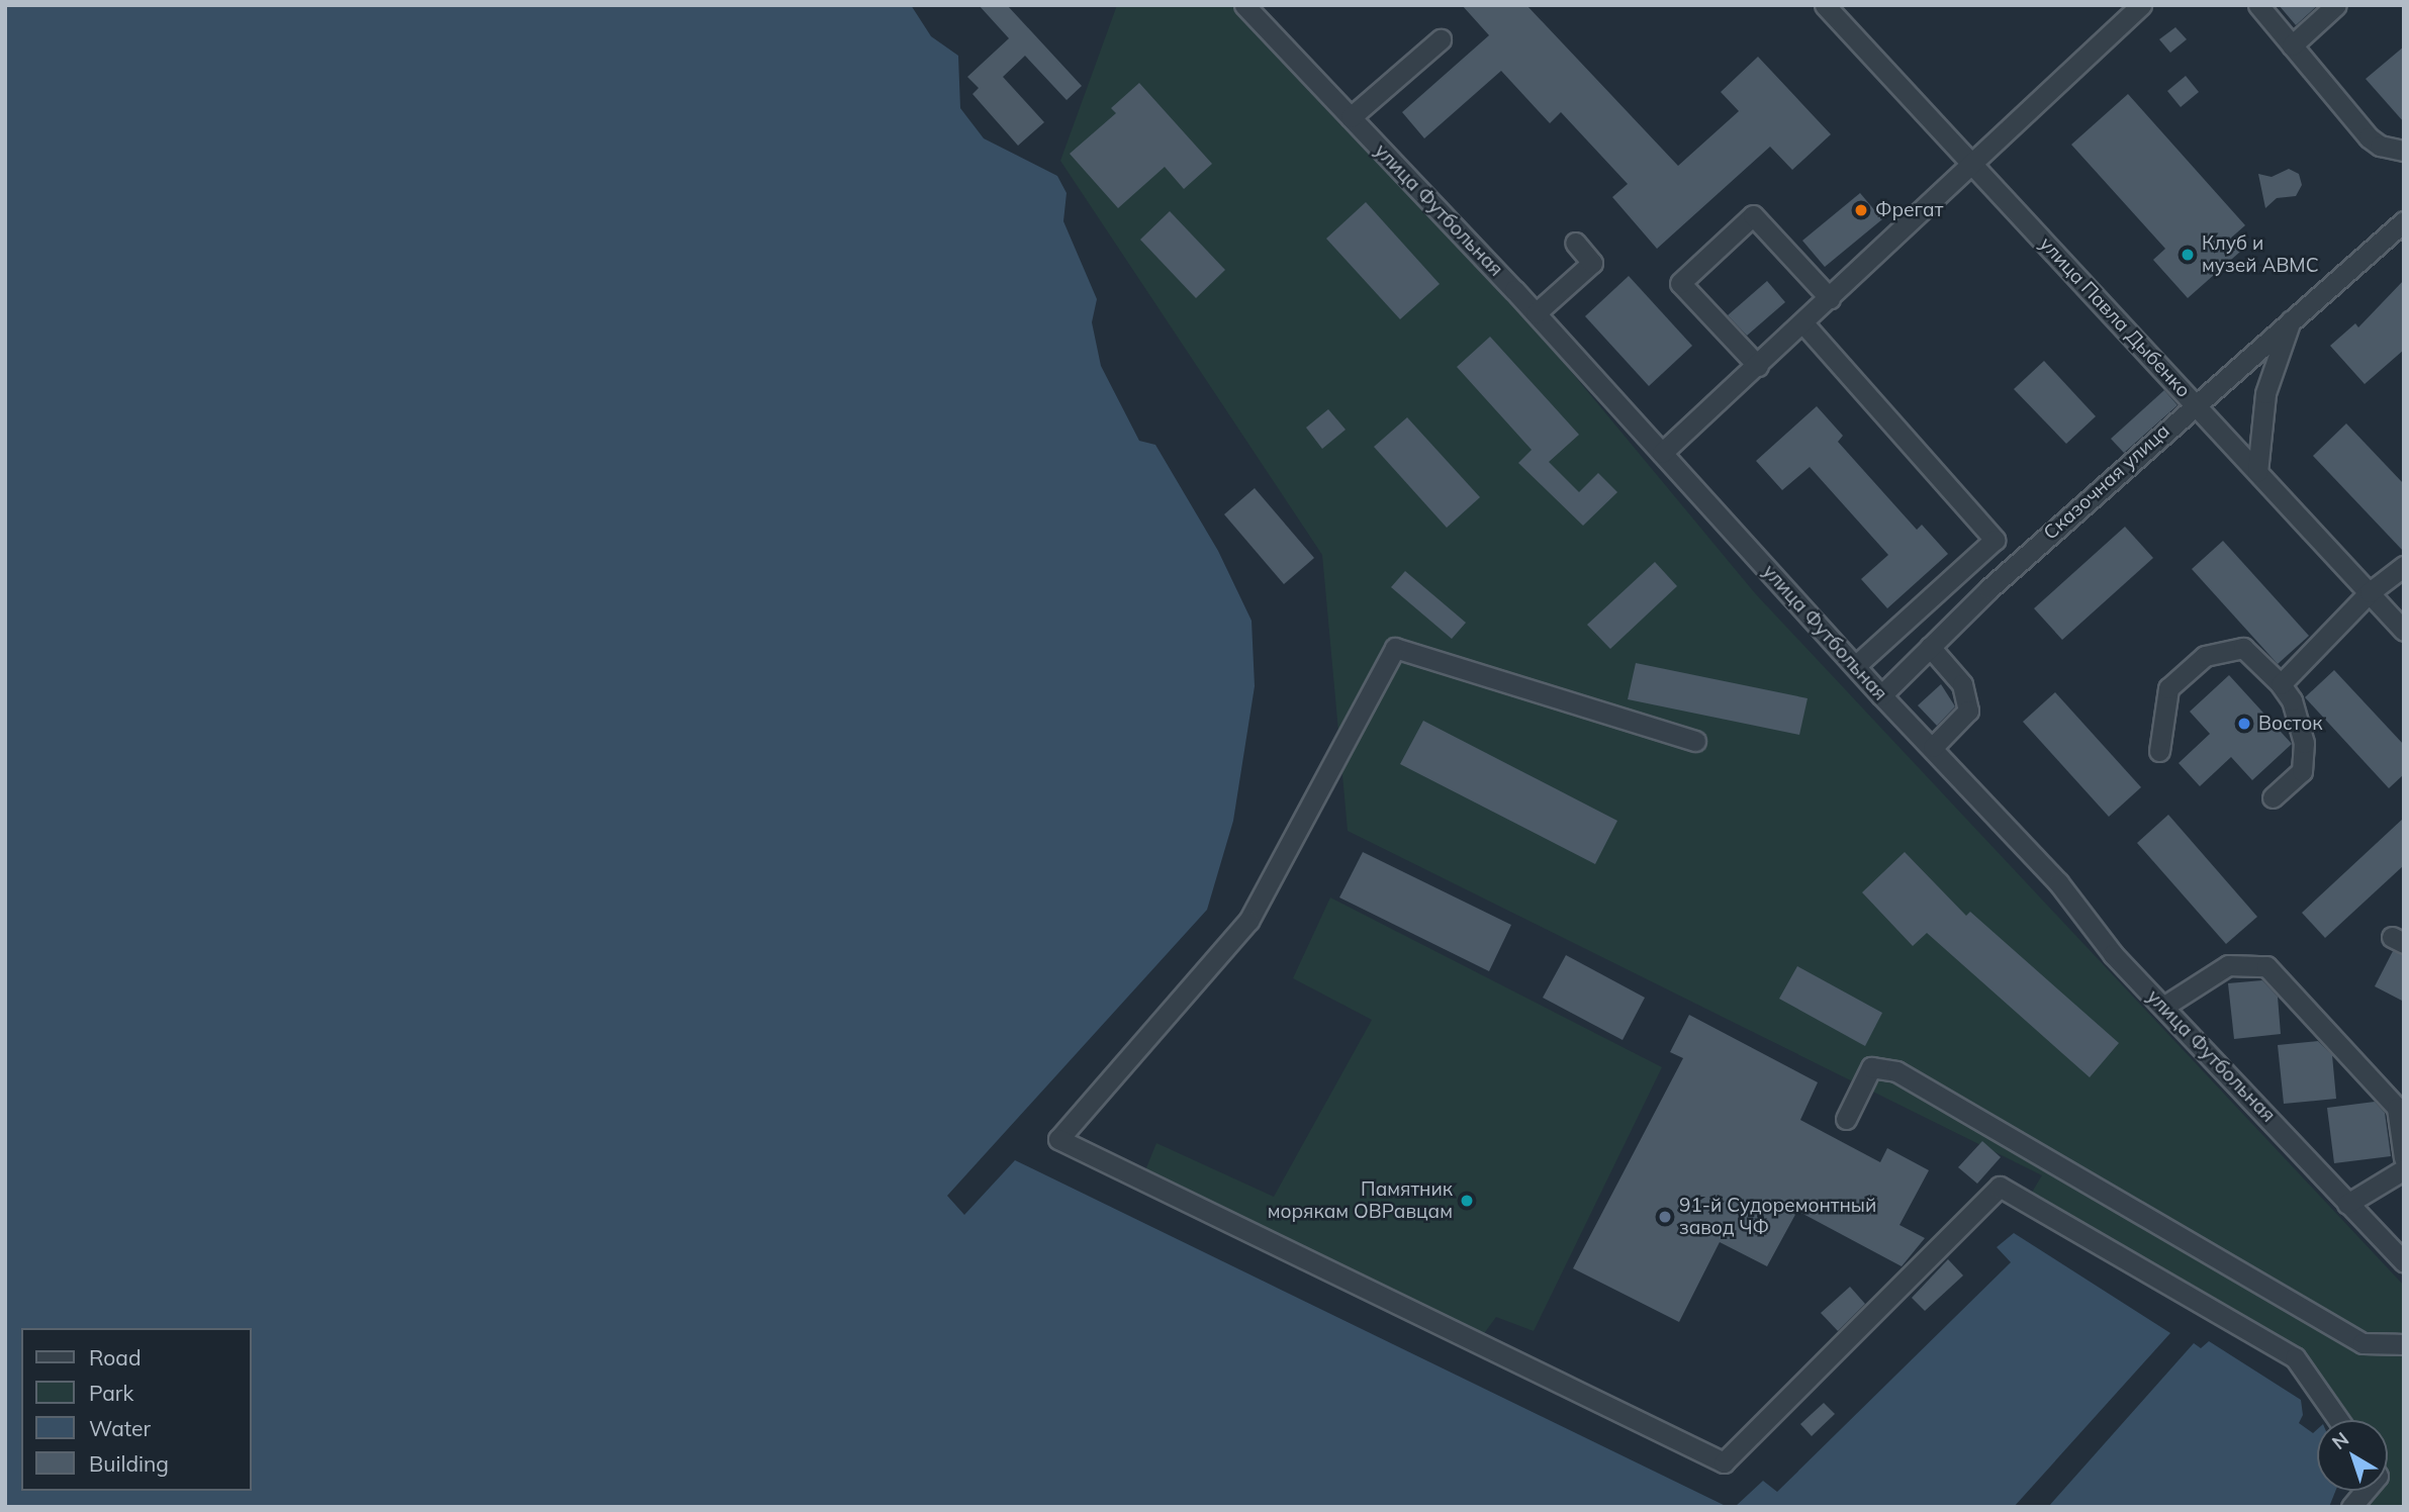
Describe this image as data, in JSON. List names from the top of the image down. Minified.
{"streets":{"street":["улица Футбольная","улица Павла Дыбенко","Сказочная улица"]},"crossings":[["улица Футбольная","Сказочная улица"],["улица Павла Дыбенко","Сказочная улица"]],"places":["Фрегат","Клуб и музей АВМС","Восток","Памятник морякам ОВРавцам","91-й Судоремонтный завод ЧФ"],"legend":["Road","Park","Water","Building"],"north":"top left"}
